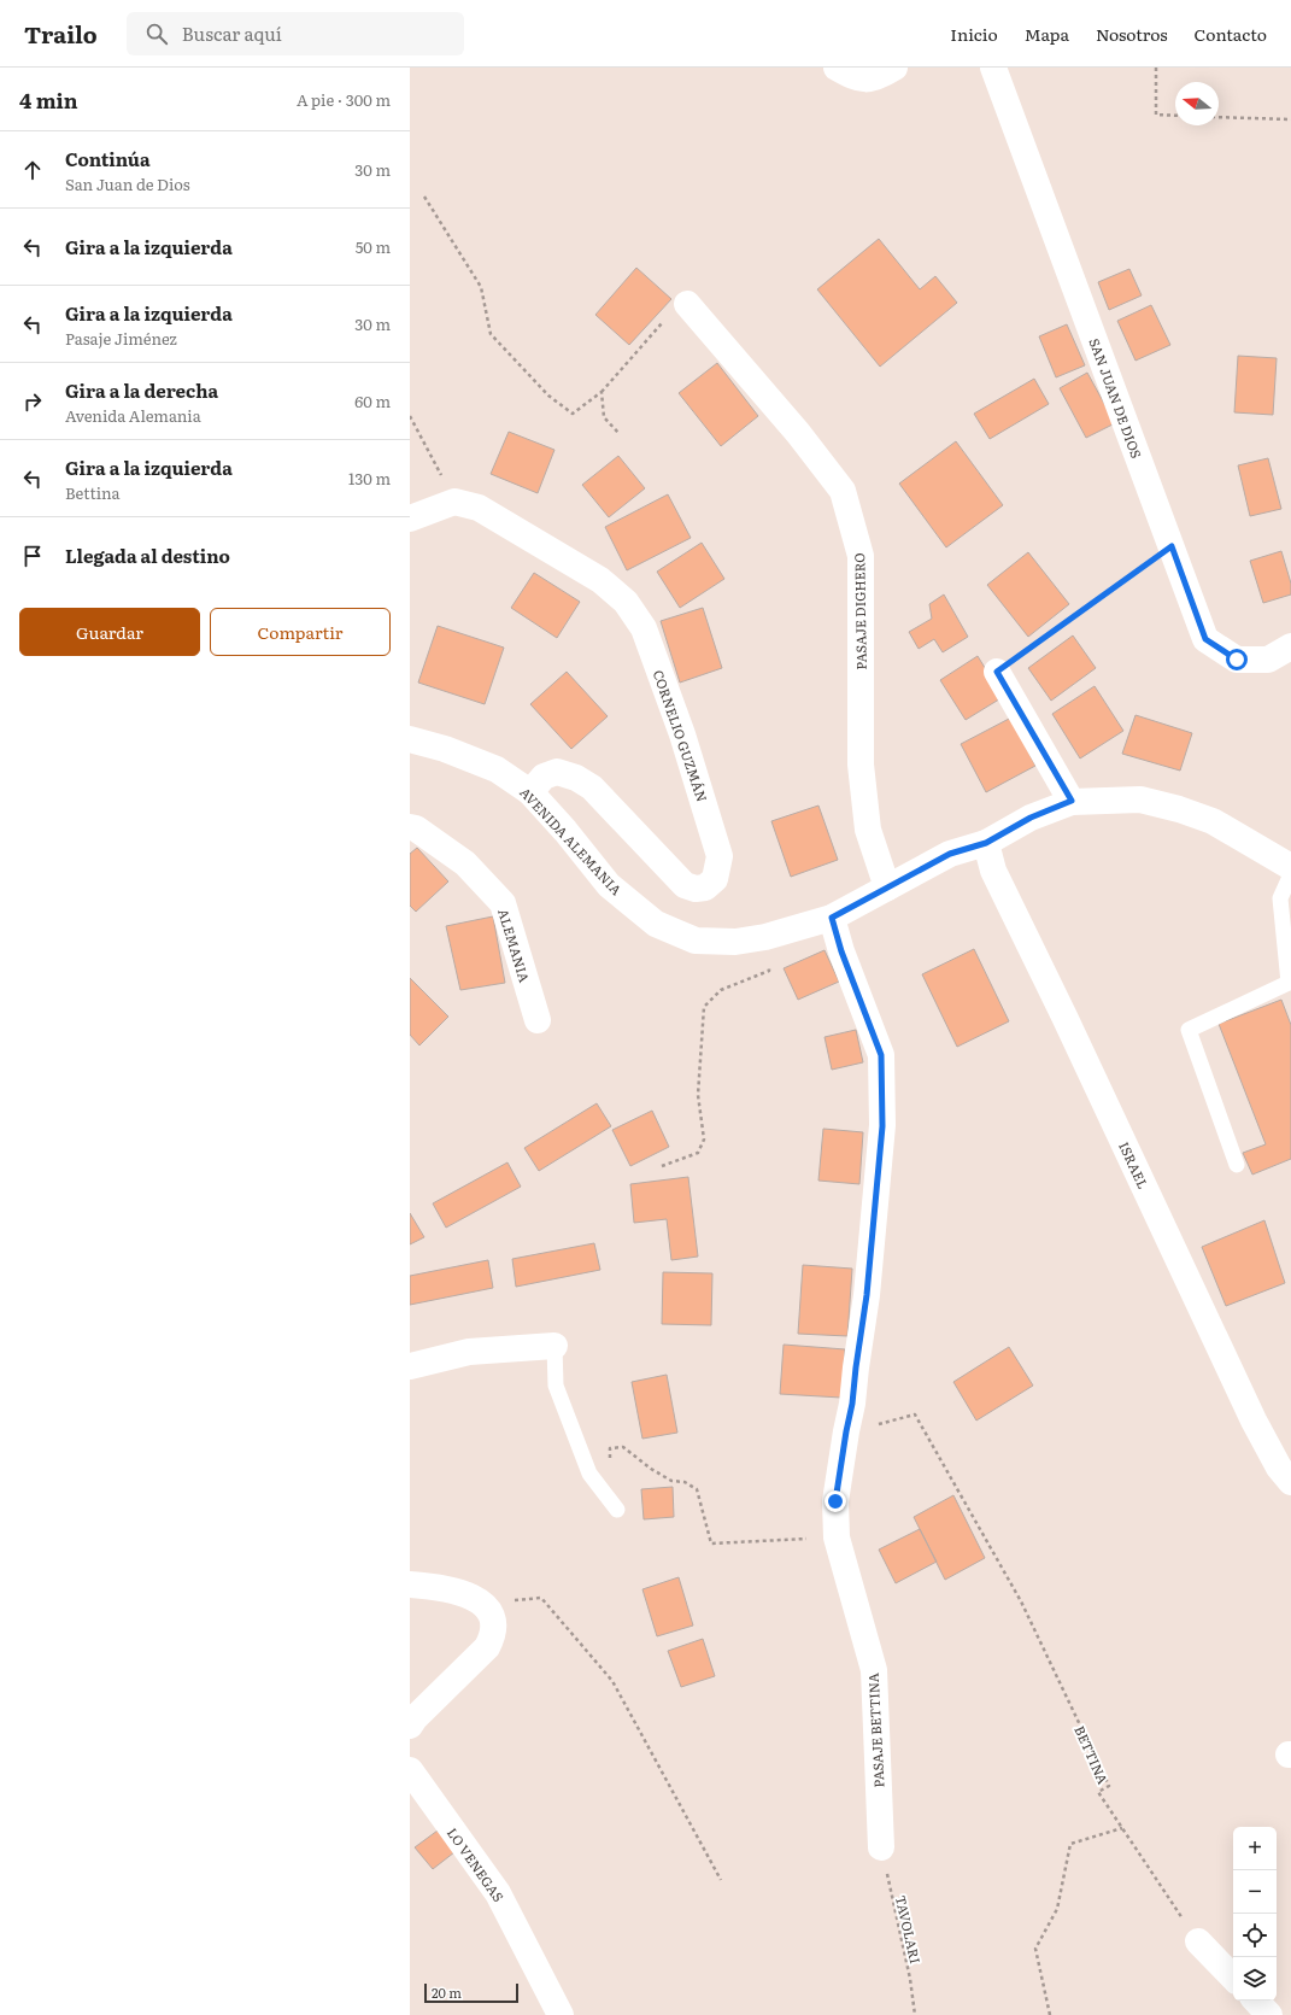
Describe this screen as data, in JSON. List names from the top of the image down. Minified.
{"streets":{"street":["SAN JUAN DE DIOS","PASAJE DIGHERO","CORNELIO GUZMÁN","AVENIDA ALEMANIA","ALEMANIA","ISRAEL","PASAJE BETTINA","LO VENEGAS"],"path":["BETTINA","TAVOLARI"]},"crossings":[["PASAJE DIGHERO","AVENIDA ALEMANIA"],["CORNELIO GUZMÁN","AVENIDA ALEMANIA"],["AVENIDA ALEMANIA","ISRAEL"],["AVENIDA ALEMANIA","PASAJE BETTINA"],["PASAJE BETTINA","TAVOLARI"]],"scale_bar":"20 m","north":"left","page":{"header":"Trailo","search":"Buscar aquí","nav":["Inicio","Mapa","Nosotros","Contacto"],"heading":["4 min","A pie · 300 m"],"list":[["Continúa","San Juan de Dios","30 m"],["Gira a la izquierda","50 m"],["Gira a la izquierda","Pasaje Jiménez","30 m"],["Gira a la derecha","Avenida Alemania","60 m"],["Gira a la izquierda","Bettina","130 m"],"Llegada al destino"],"buttons":["Guardar","Compartir"],"map_buttons":["+","−"],"scale":"20 m"}}
